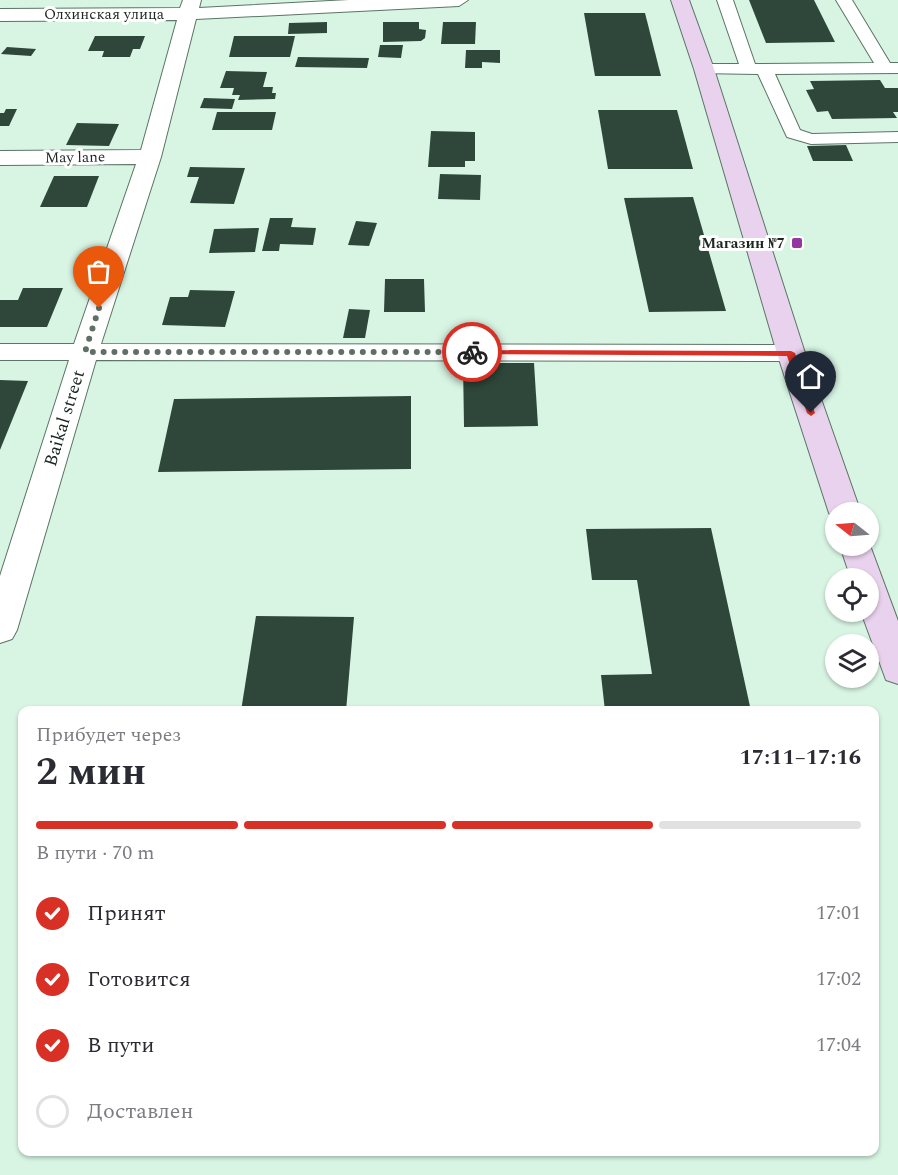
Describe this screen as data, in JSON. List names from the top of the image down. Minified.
{"streets":{"street":["Олхинская улица","May lane","Baikal street"]},"crossings":[["Олхинская улица","Baikal street"],["May lane","Baikal street"]],"places":{"transit":["Магазин №7"]},"north":"left","page":{"heading":["2 мин","Прибудет через","17:11–17:16"],"bar":"В пути · 70 m","list":[["Принят","17:01"],["Готовится","17:02"],["В пути","17:04"],"Доставлен"]}}
